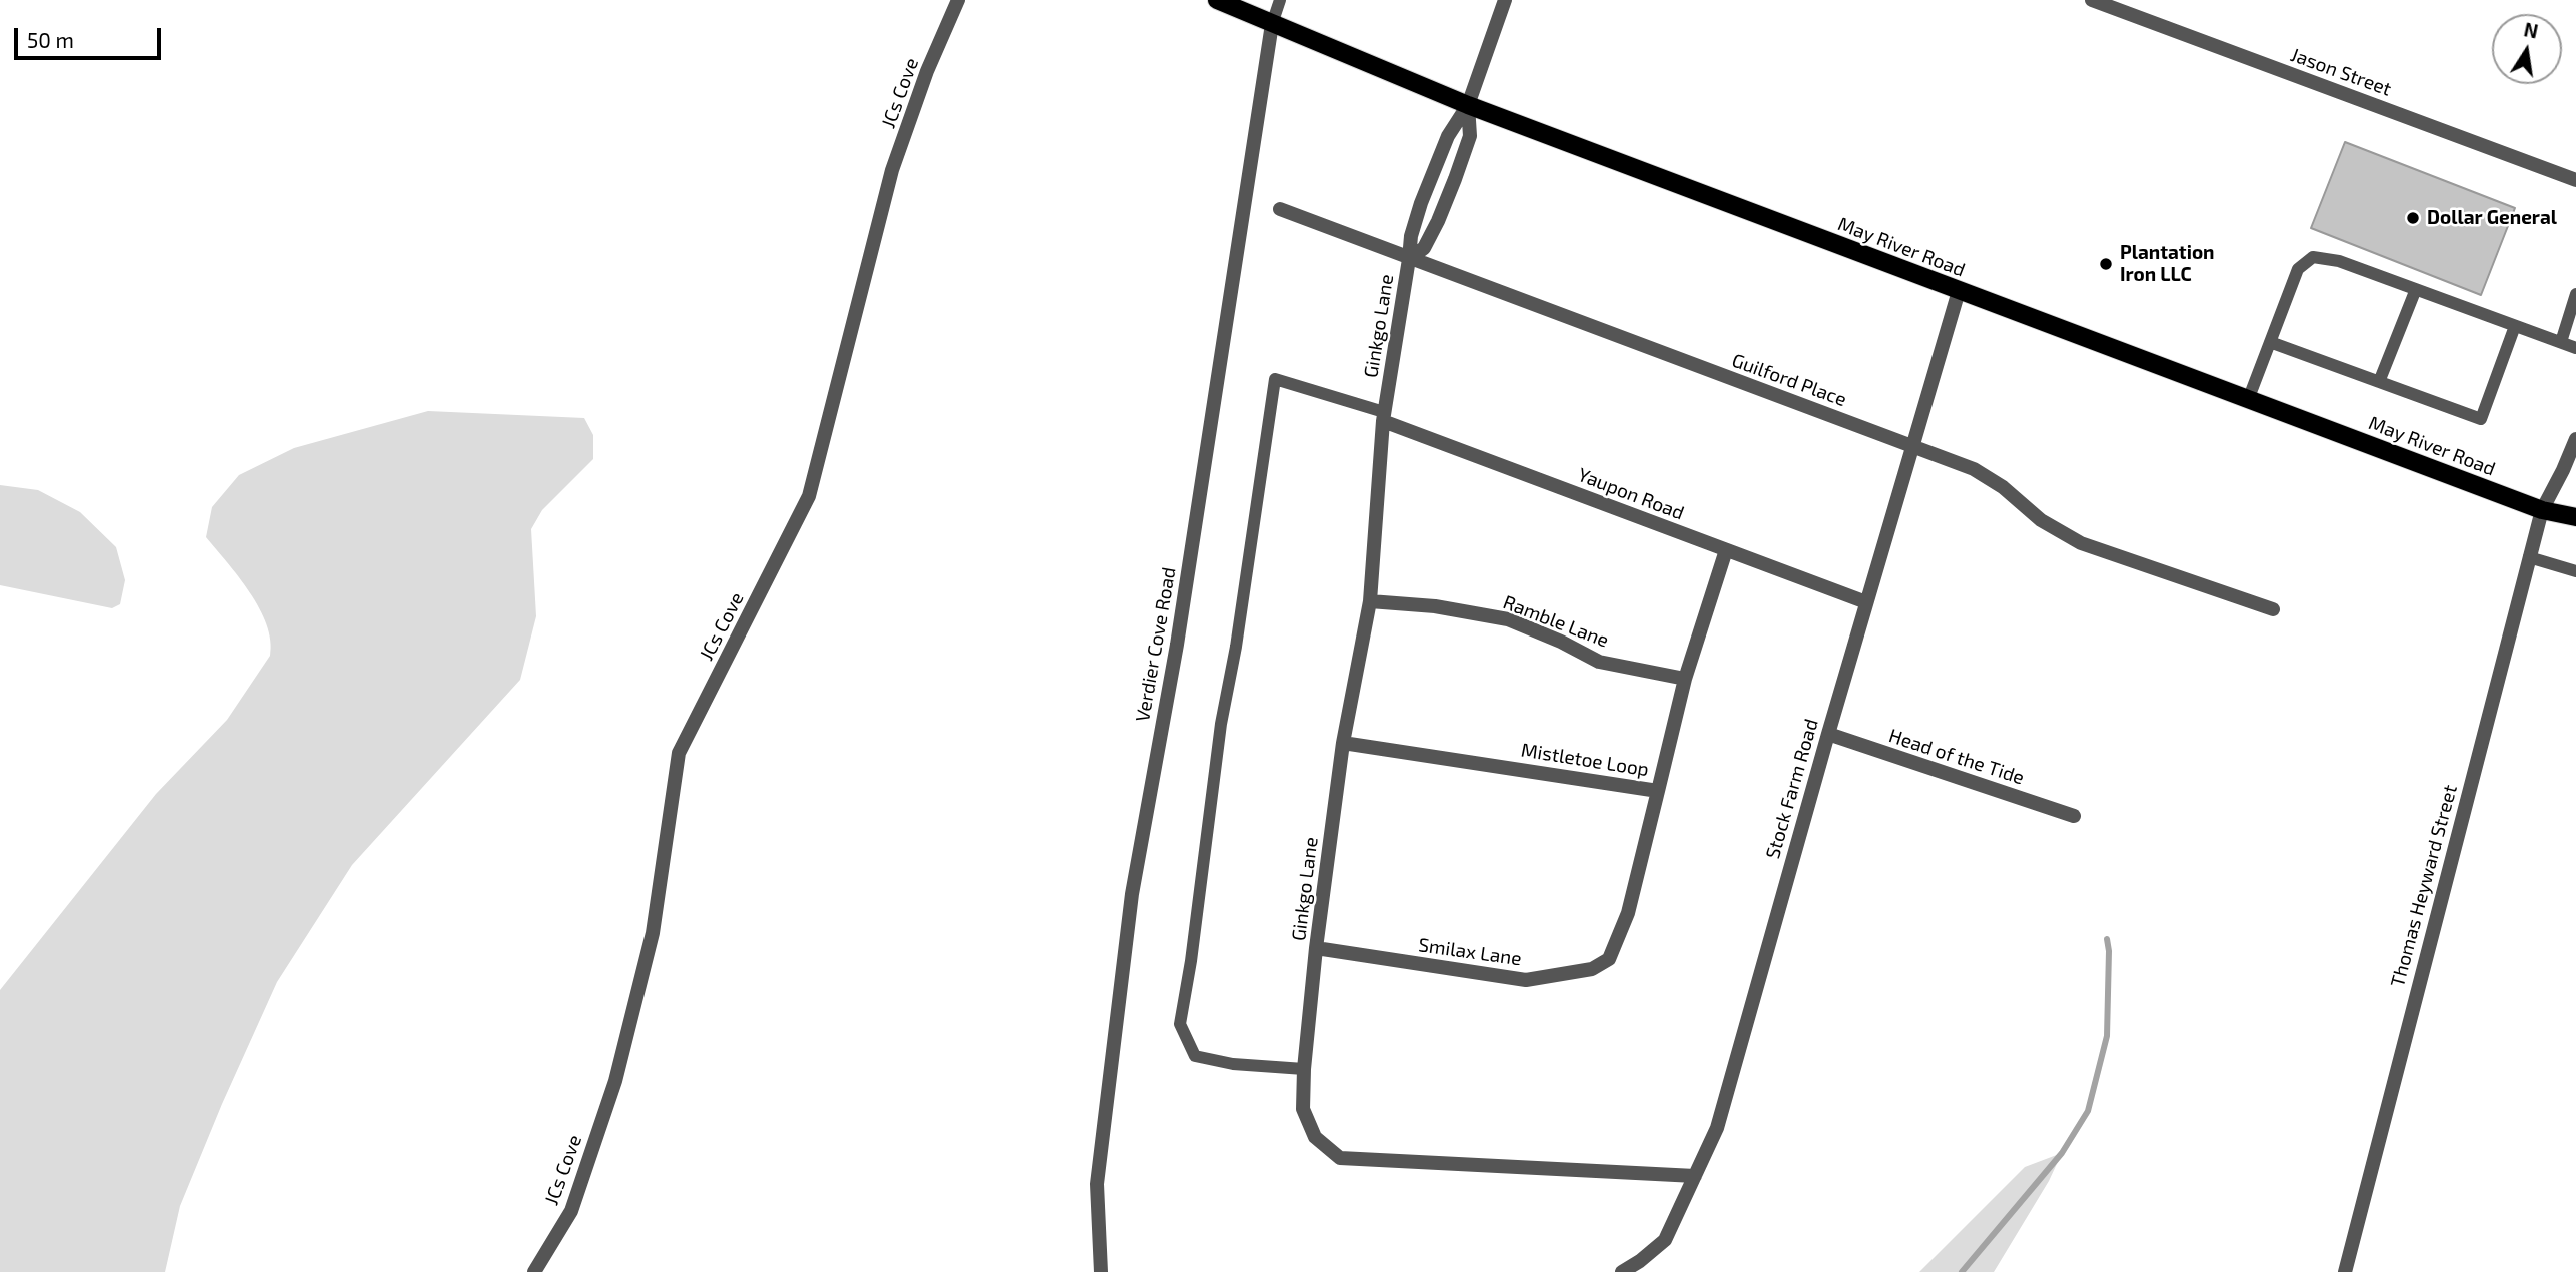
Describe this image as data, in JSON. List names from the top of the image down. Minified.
{"streets":{"main road":["May River Road"],"street":["Jason Street","JCs Cove","Ginkgo Lane","Guilford Place","Yaupon Road","Ramble Lane","Verdier Cove Road","Head of the Tide","Mistletoe Loop","Stock Farm Road","Thomas Heyward Street","Smilax Lane"]},"crossings":[["May River Road","Ginkgo Lane"],["May River Road","Verdier Cove Road"],["May River Road","Stock Farm Road"],["May River Road","Thomas Heyward Street"],["Ginkgo Lane","Guilford Place"],["Ginkgo Lane","Yaupon Road"],["Ginkgo Lane","Ramble Lane"],["Ginkgo Lane","Mistletoe Loop"],["Ginkgo Lane","Stock Farm Road"],["Ginkgo Lane","Smilax Lane"],["Guilford Place","Stock Farm Road"],["Yaupon Road","Mistletoe Loop"],["Yaupon Road","Stock Farm Road"],["Ramble Lane","Mistletoe Loop"],["Head of the Tide","Stock Farm Road"],["Mistletoe Loop","Smilax Lane"]],"places":["Dollar General","Plantation Iron LLC"],"scale_bar":"50 m","north":"top"}
